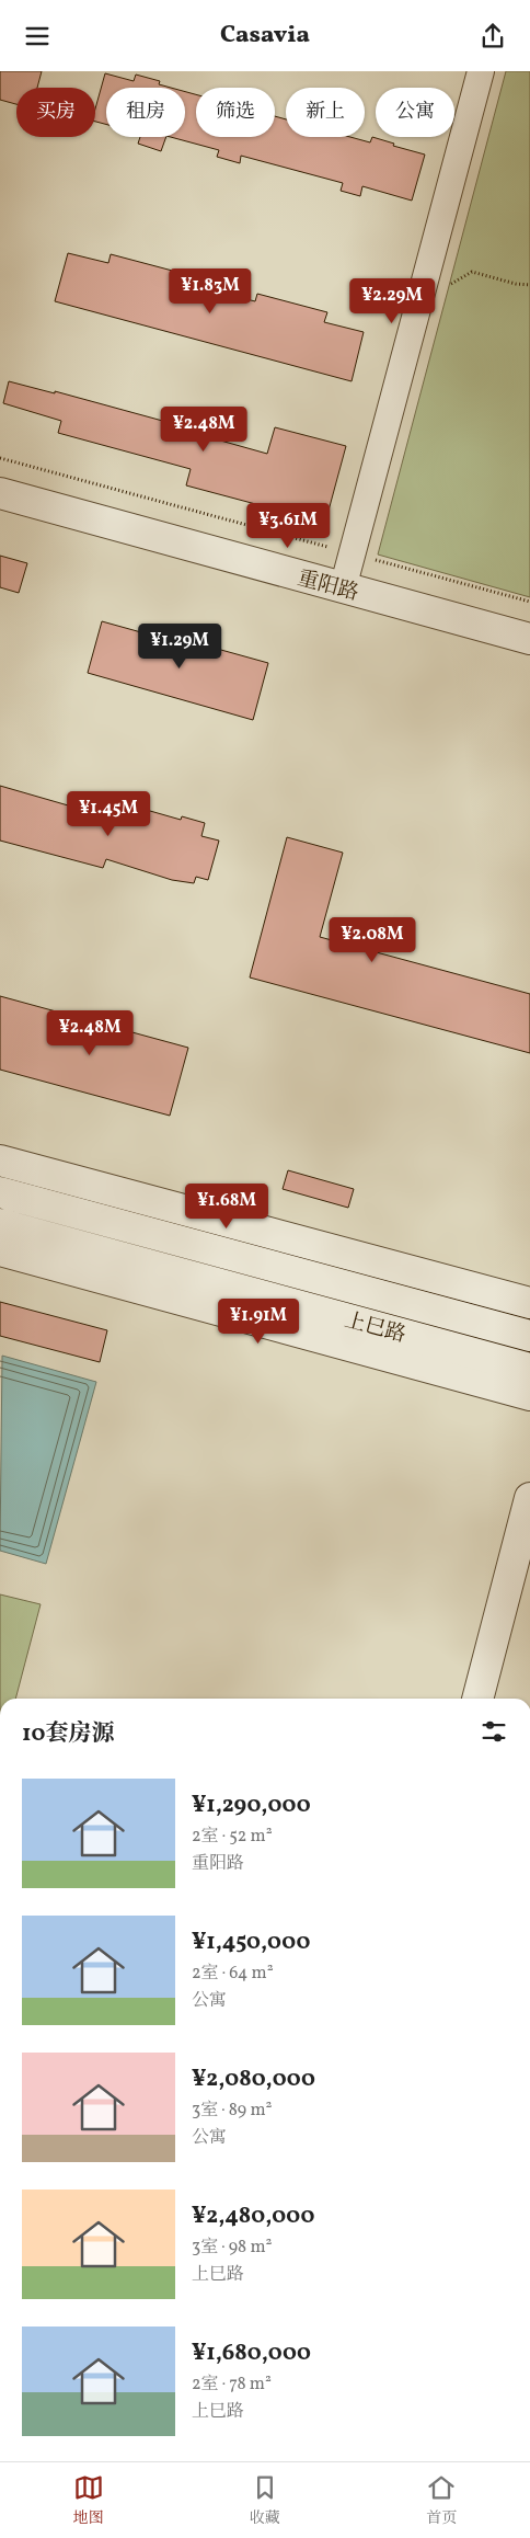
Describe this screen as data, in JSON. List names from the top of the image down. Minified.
{"streets":{"street":["重阳路","上巳路"]},"page":{"header":"Casavia","chip":["买房","租房","筛选","新上","公寓"],"price":["¥1.83M","¥2.29M","¥2.48M","¥3.61M","¥1.29M","¥1.45M","¥2.08M","¥2.48M","¥1.68M","¥1.91M"],"heading":"10套房源","list":[{"name":"¥1,290,000","note":"2室 · 52 m² · 重阳路"},{"name":"¥1,450,000","note":"2室 · 64 m² · 公寓"},{"name":"¥2,080,000","note":"3室 · 89 m² · 公寓"},{"name":"¥2,480,000","note":"3室 · 98 m² · 上巳路"},{"name":"¥1,680,000","note":"2室 · 78 m² · 上巳路"}],"tabs":["地图","收藏","首页"]}}
